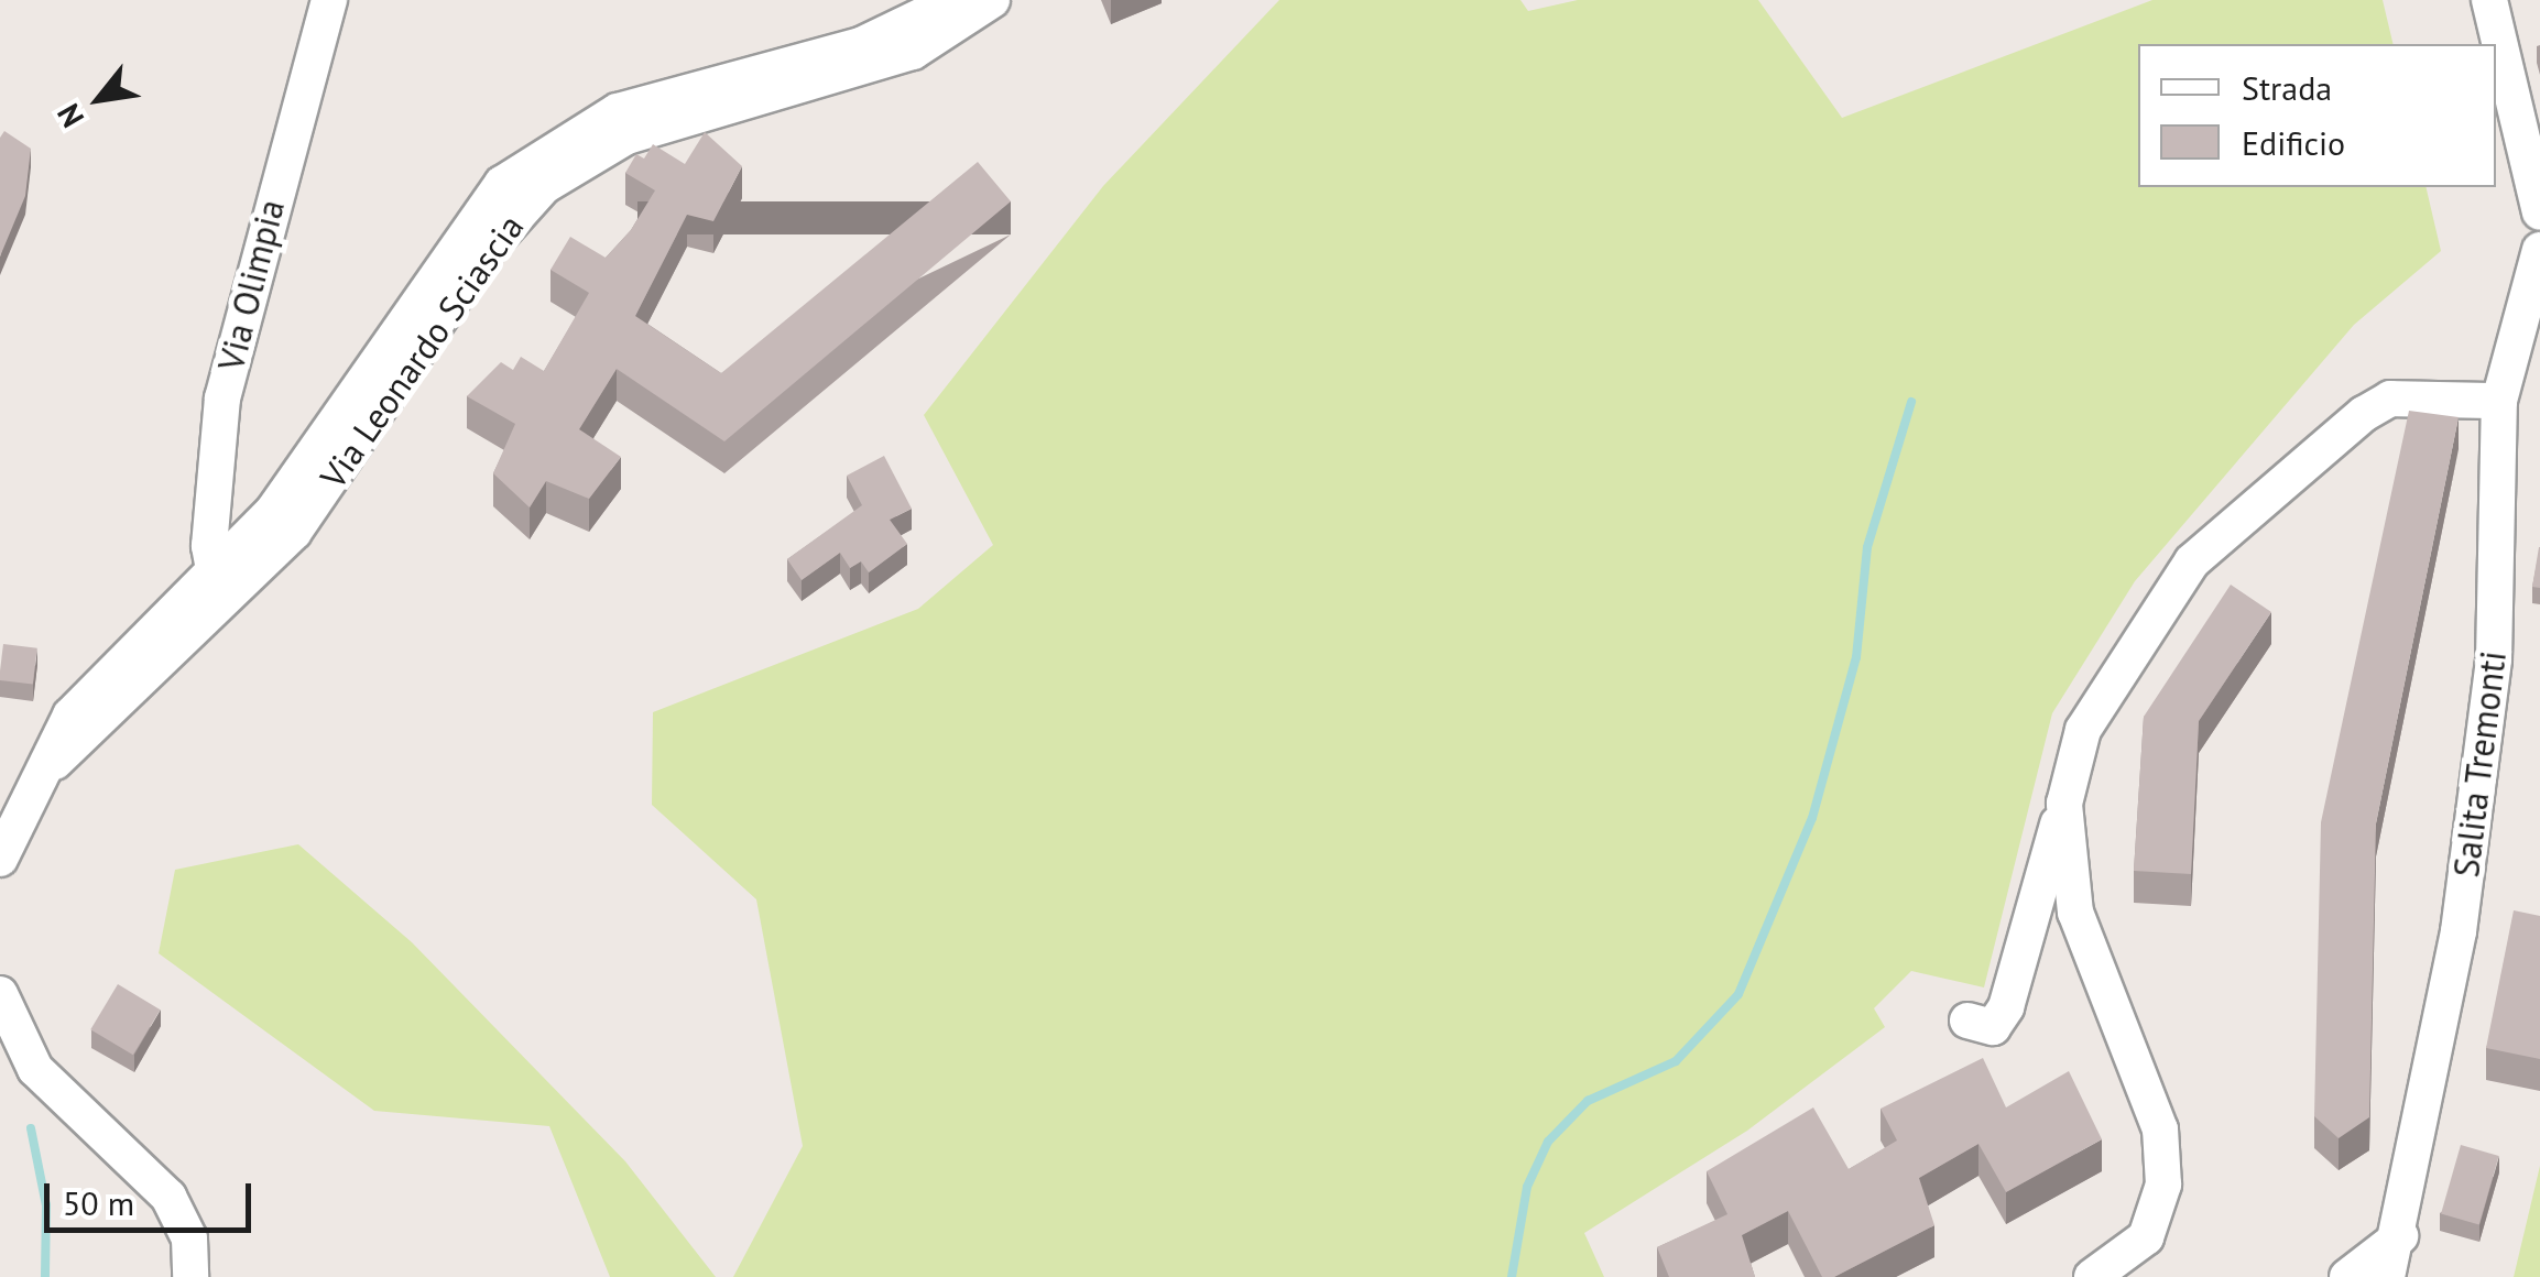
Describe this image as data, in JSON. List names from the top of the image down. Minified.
{"streets":{"street":["Via Olimpia","Via Leonardo Sciascia","Salita Tremonti"]},"crossings":[["Via Olimpia","Via Leonardo Sciascia"]],"legend":["Strada","Edificio"],"scale_bar":"50 m","north":"bottom left"}
